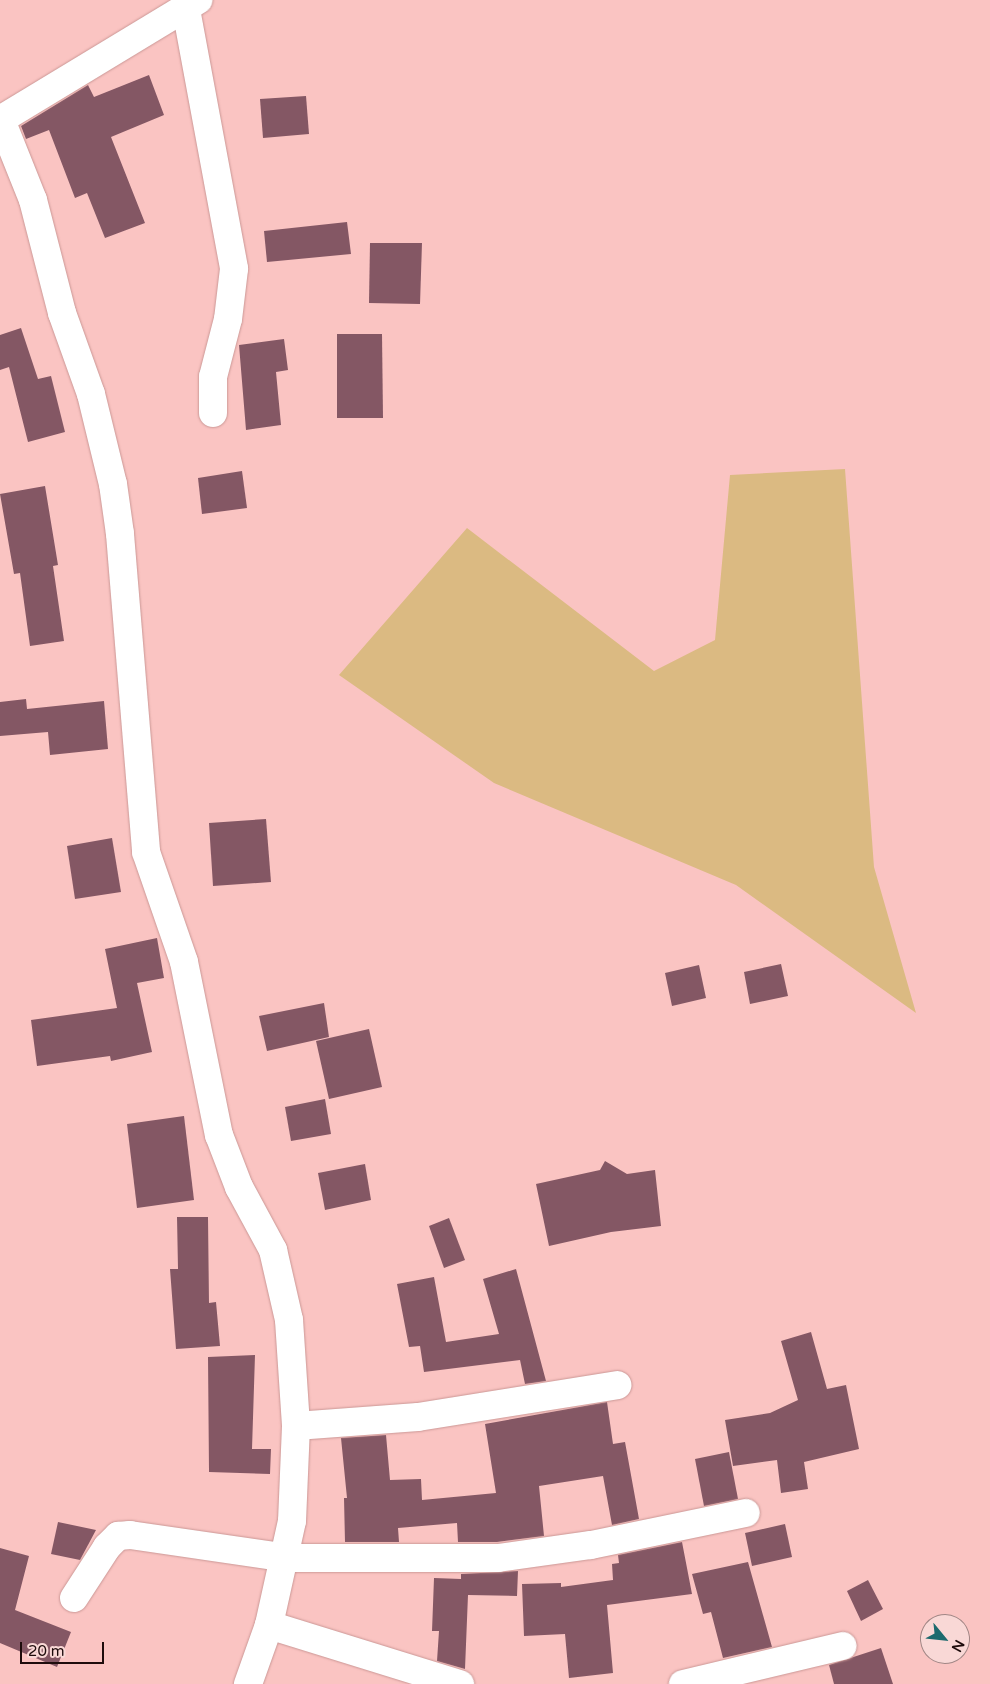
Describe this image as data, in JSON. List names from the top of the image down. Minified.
{"scale_bar":"20 m","north":"bottom right"}
